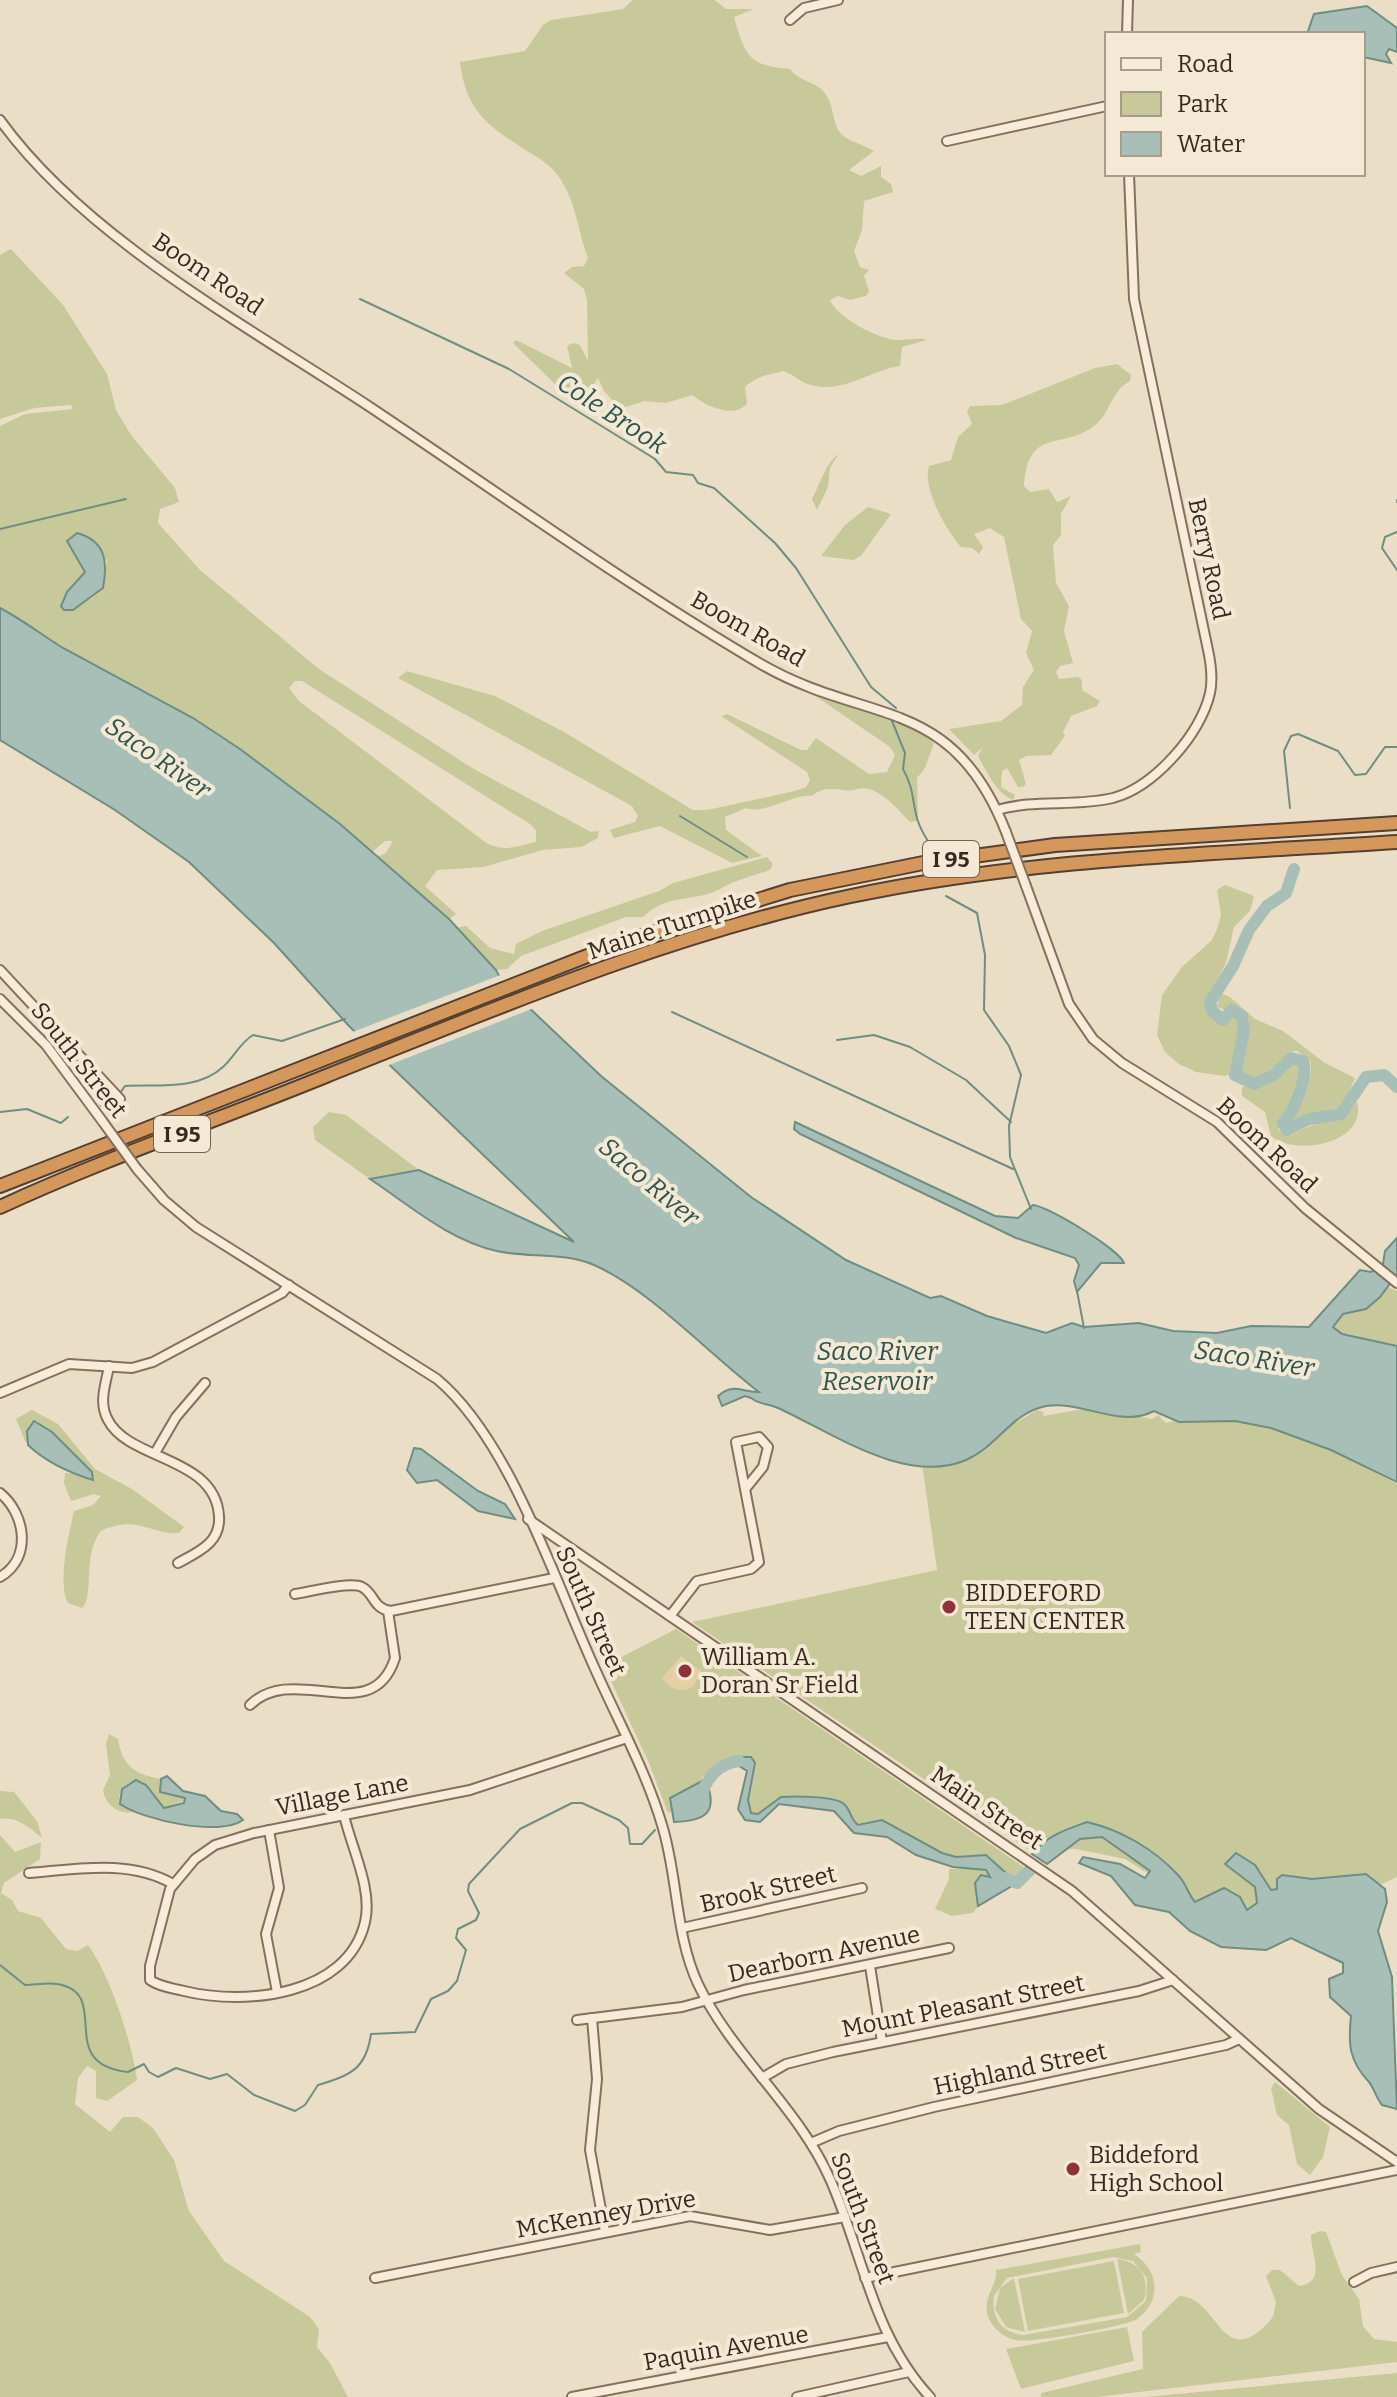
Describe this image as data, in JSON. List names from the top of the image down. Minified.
{"streets":{"highway":["I 95","Maine Turnpike"],"street":["Boom Road","Berry Road","South Street","Village Lane","Main Street","Brook Street","Dearborn Avenue","Mount Pleasant Street","Highland Street","McKenney Drive","Paquin Avenue"]},"crossings":[["Boom Road","Berry Road"],["South Street","Village Lane"],["South Street","Main Street"],["South Street","Brook Street"],["South Street","Dearborn Avenue"],["South Street","Mount Pleasant Street"],["South Street","Highland Street"],["South Street","McKenney Drive"],["South Street","Paquin Avenue"],["Main Street","Mount Pleasant Street"],["Main Street","Highland Street"]],"water":["Cole Brook","Saco River","Saco River Reservoir"],"places":["BIDDEFORD TEEN CENTER","William A. Doran Sr Field","Biddeford High School"],"legend":["Road","Park","Water"]}
